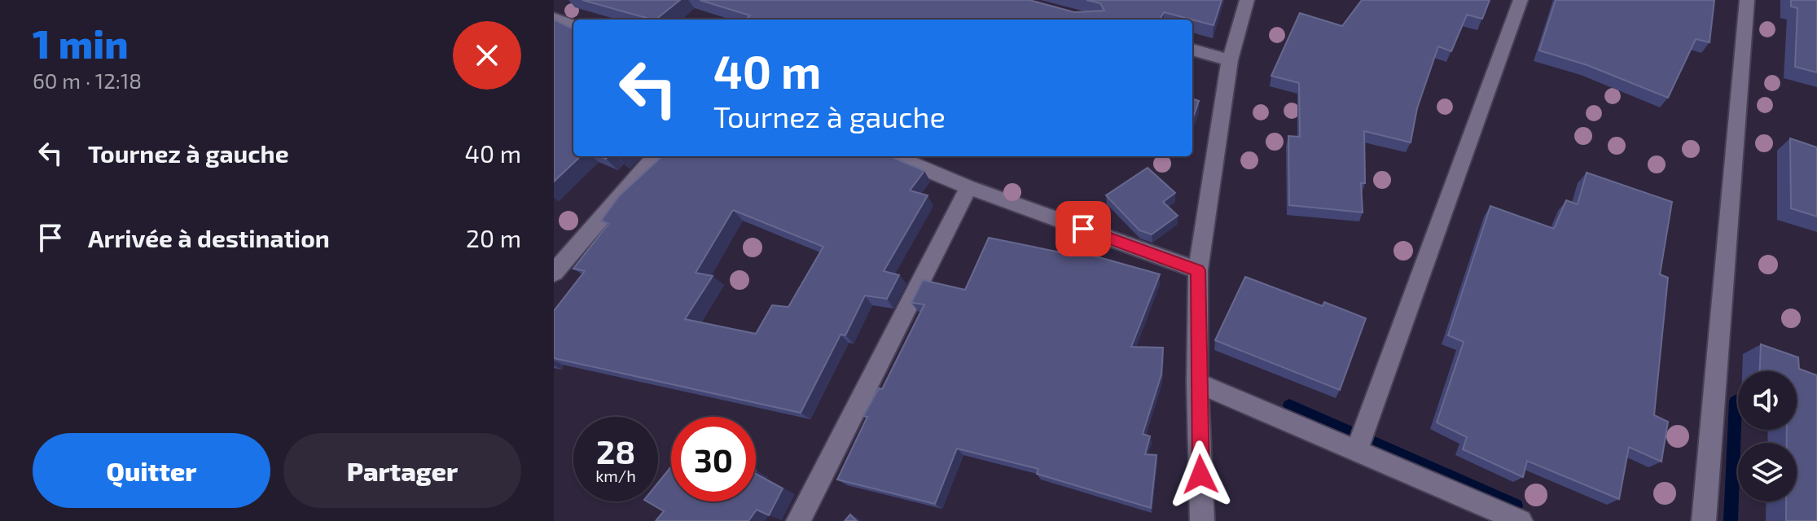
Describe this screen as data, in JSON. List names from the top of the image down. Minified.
{"page":{"heading":["1 min","60 m · 12:18"],"turn":["40 m","Tournez à gauche"],"list":[{"name":"Tournez à gauche","value":"40 m"},{"name":"Arrivée à destination","value":"20 m"}],"speed":"28 km/h","limit":"30","buttons":["Quitter","Partager"]}}
